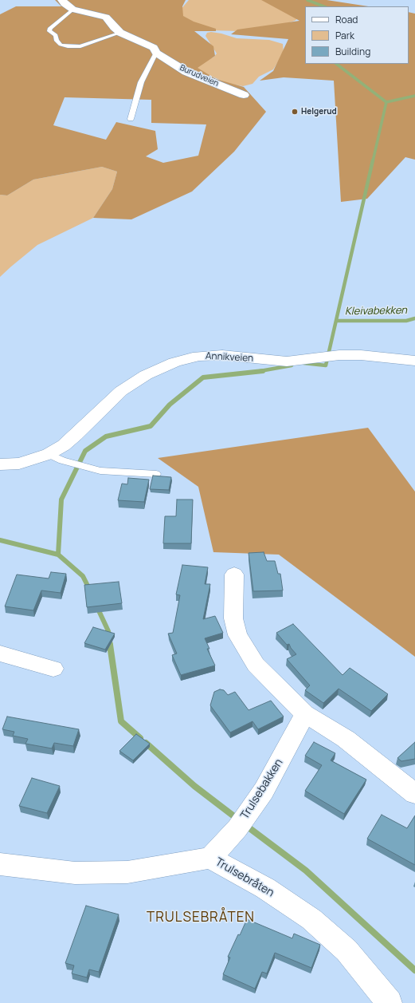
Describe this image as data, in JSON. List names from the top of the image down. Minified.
{"streets":{"street":["Burudveien","Annikveien","Trulsebakken","Trulsebråten"]},"crossings":[["Trulsebakken","Trulsebråten"]],"districts":["TRULSEBRÅTEN"],"water":["Kleivabekken"],"places":["Helgerud"],"legend":["Road","Park","Building"]}
